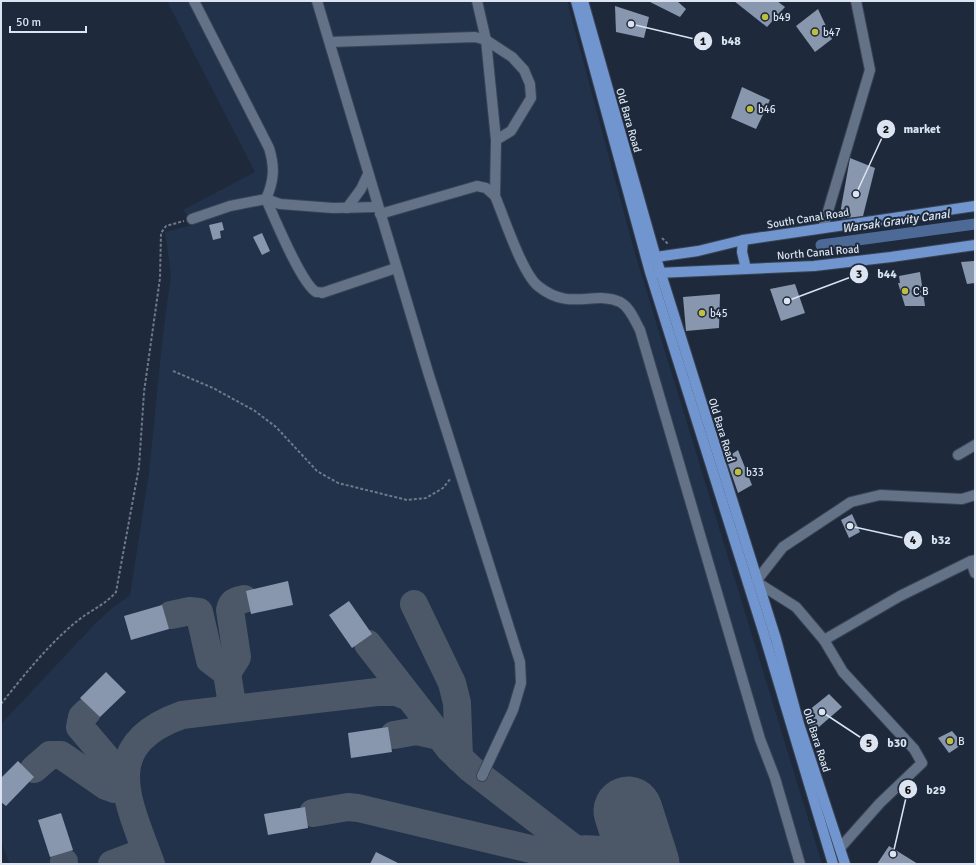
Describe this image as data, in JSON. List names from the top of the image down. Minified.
{"streets":{"main road":["Old Bara Road","South Canal Road","North Canal Road"]},"crossings":[["Old Bara Road","South Canal Road"],["Old Bara Road","North Canal Road"]],"water":["Warsak Gravity Canal"],"places":["b49","b48","b47","b46","market","C B","b44","b45","b33","b32","b30","B","b29"],"scale_bar":"50 m"}
